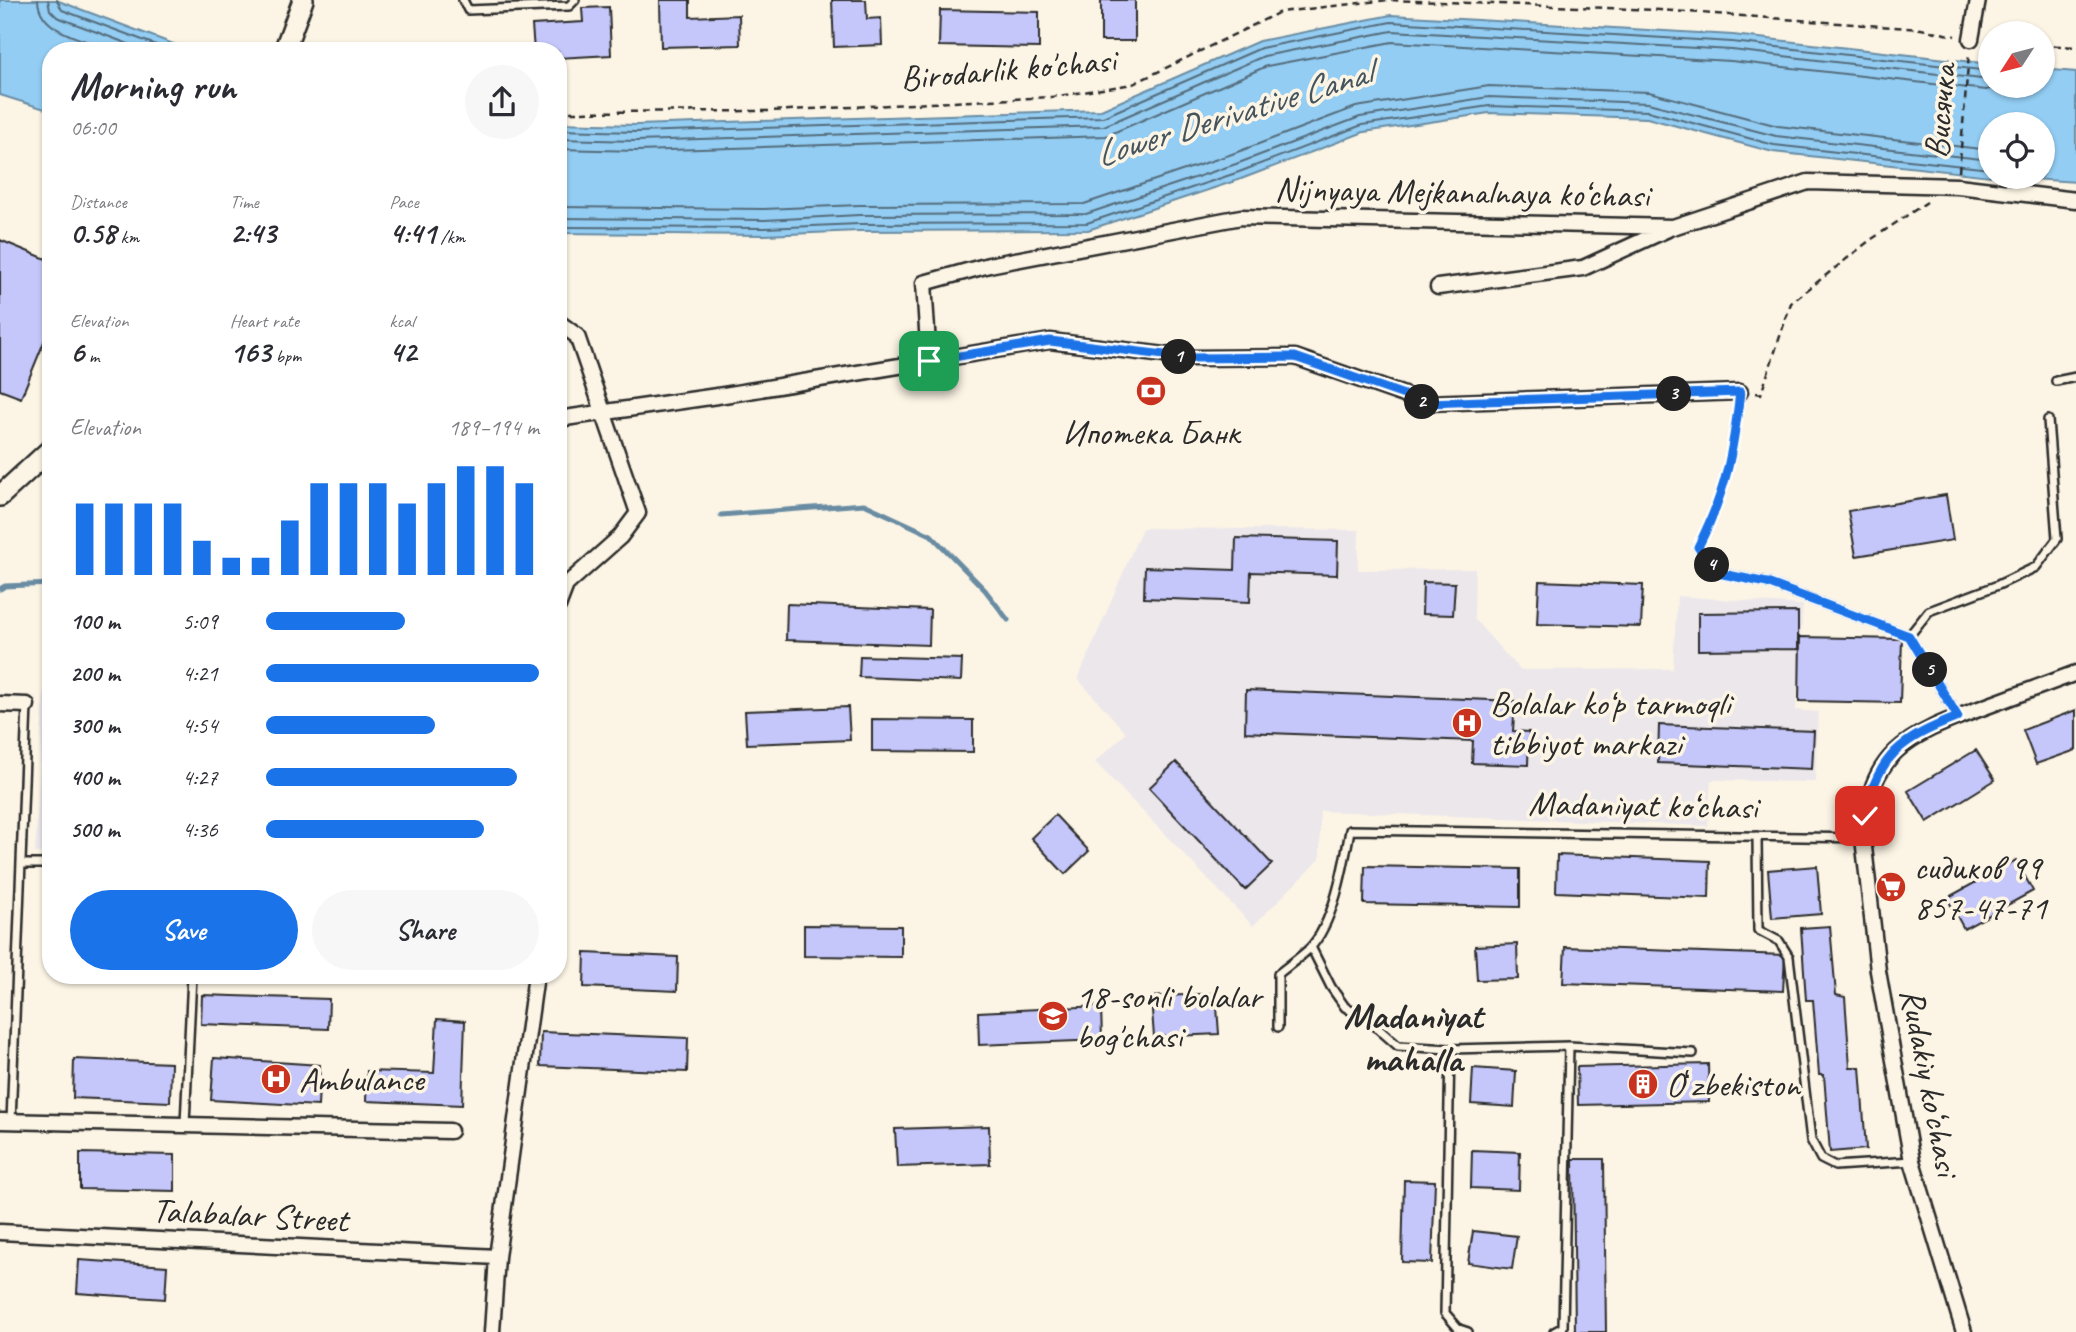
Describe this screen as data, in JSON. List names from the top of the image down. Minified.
{"streets":{"street":["Nijnyaya Mejkanalnaya ko‘chasi","Rudakiy ko‘chasi","Talabalar Street"],"lane":["Madaniyat ko‘chasi"],"path":["Birodarlik ko'chasi","Висячка"]},"crossings":[["Birodarlik ko'chasi","Висячка"],["Висячка","Nijnyaya Mejkanalnaya ko‘chasi"],["Madaniyat ko‘chasi","Rudakiy ko‘chasi"]],"districts":["Madaniyat mahalla"],"water":["Lower Derivative Canal"],"places":{"bank":["Ипотека Банк"],"hospital":["Bolalar ko‘p tarmoqli tibbiyot markazi","Ambulance"],"supermarket":["сидиков 99 857-47-71"],"school or university":["18-sonli bolalar bog'chasi"],"building":["Oʻzbekiston"]},"north":"bottom left","page":{"heading":["Morning run","06:00"],"stats":[["Distance","0.58 km"],["Time","2:43"],["Pace","4:41 /km"],["Elevation","6 m"],["Heart rate","163 bpm"],["kcal","42"]],"pins":["1","3","2","4","5"],"chart":["Elevation","189–194 m"],"list":[{"name":"100 m","note":"5:09"},{"name":"200 m","note":"4:21"},{"name":"300 m","note":"4:54"},{"name":"400 m","note":"4:27"},{"name":"500 m","note":"4:36"}],"buttons":["Save","Share"]}}
